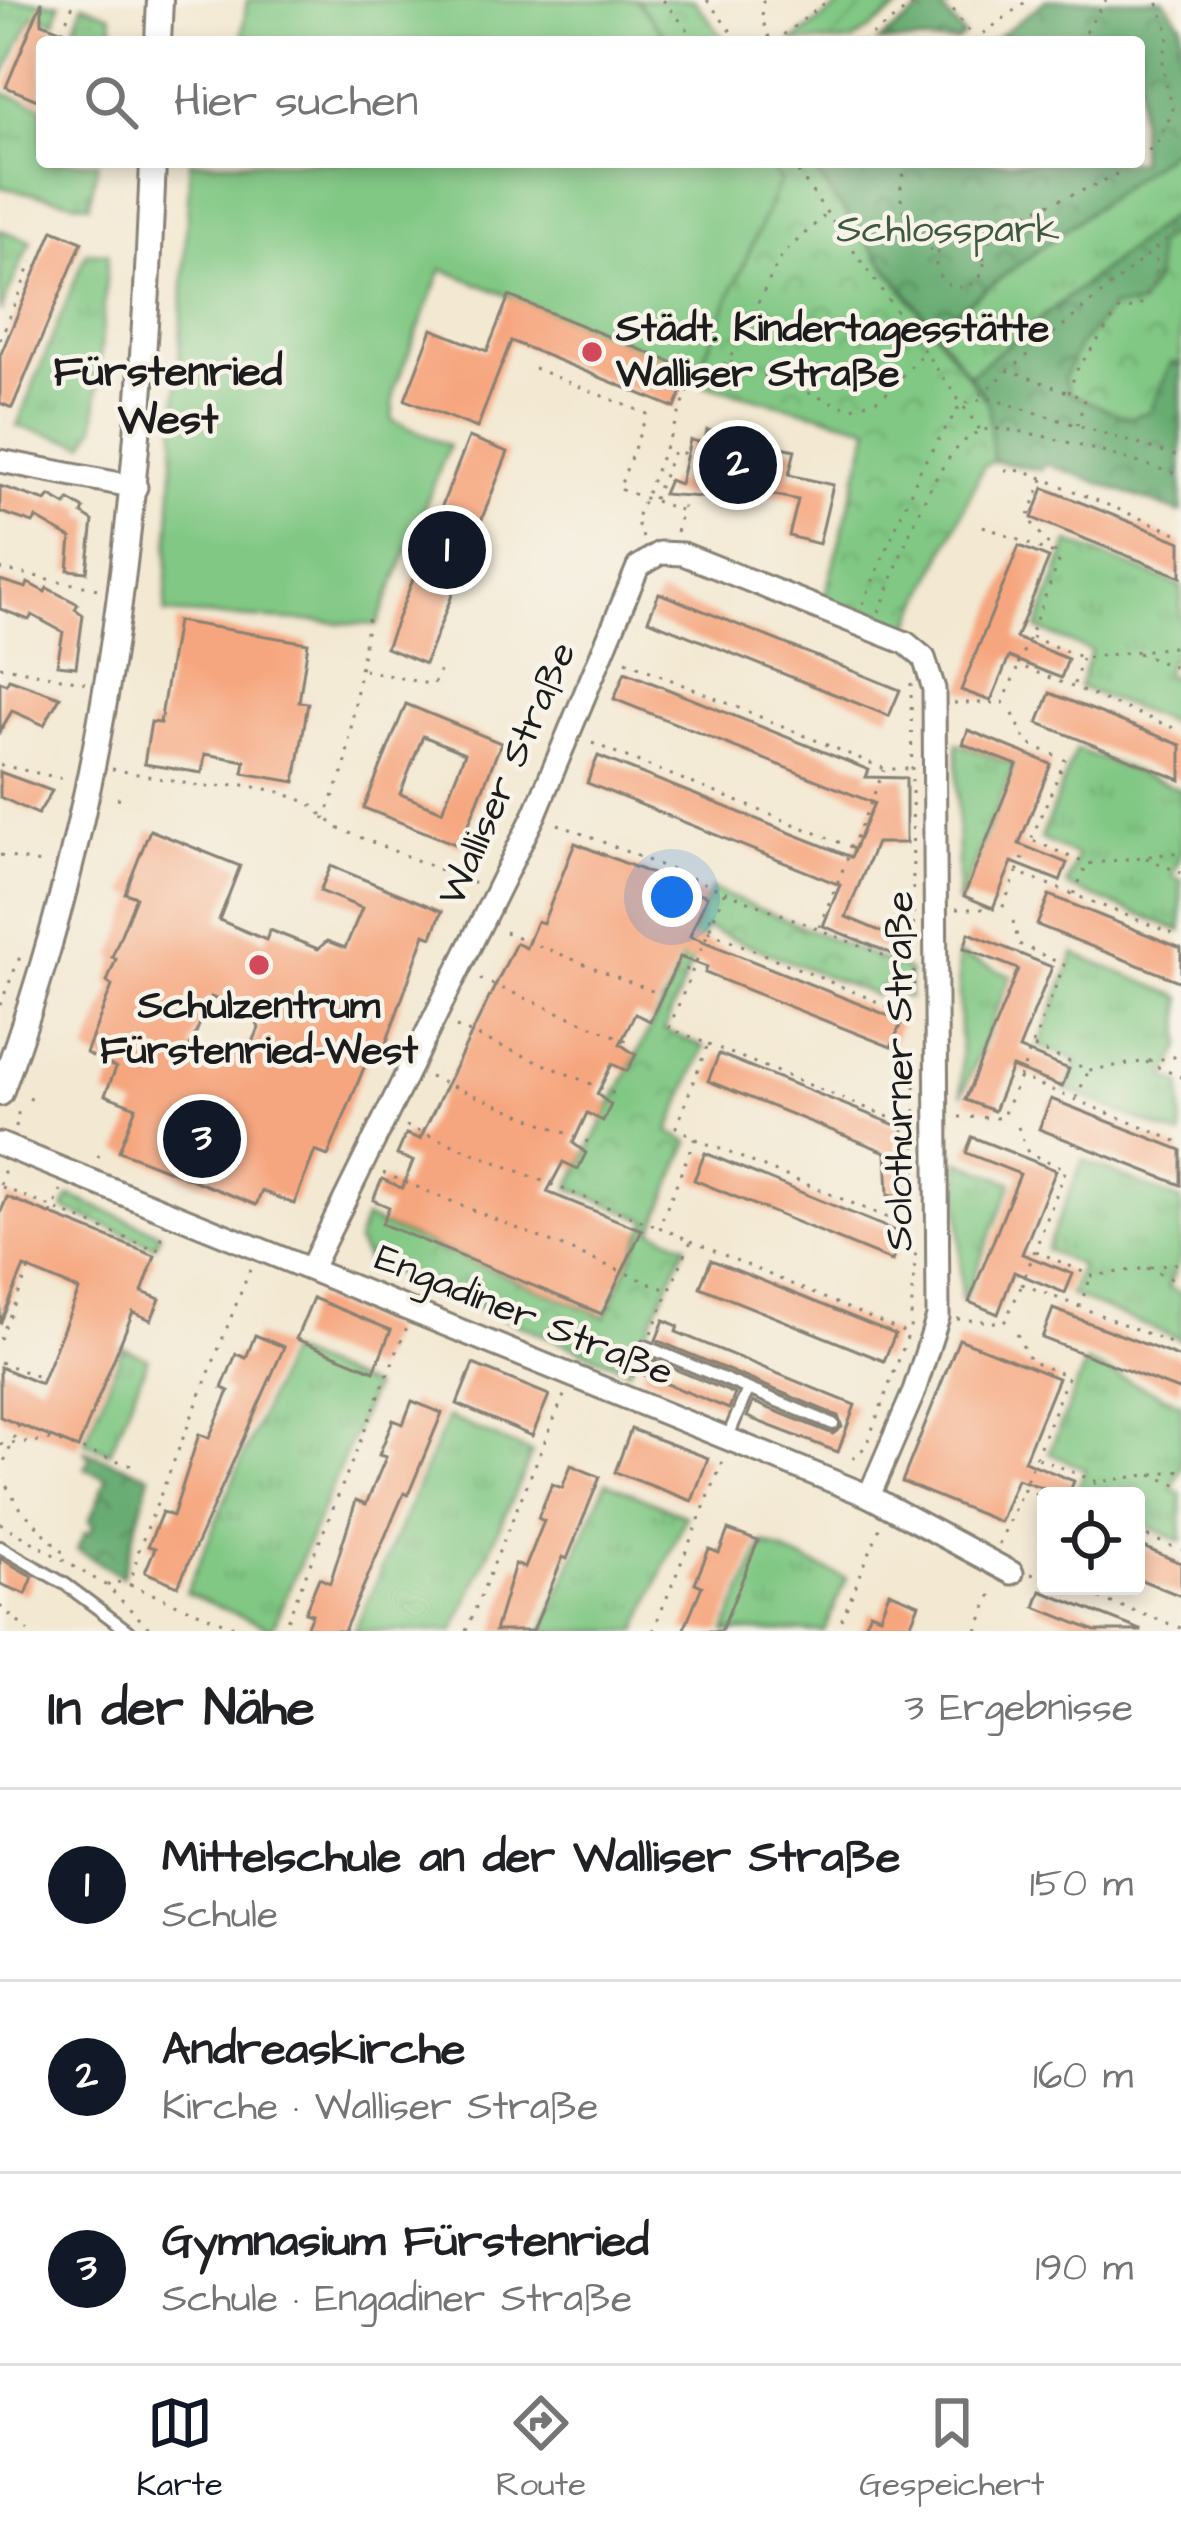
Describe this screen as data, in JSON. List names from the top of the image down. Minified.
{"streets":{"street":["Walliser Straße","Solothurner Straße","Engadiner Straße"]},"crossings":[["Walliser Straße","Engadiner Straße"],["Solothurner Straße","Engadiner Straße"]],"districts":["Fürstenried West"],"parks":["Schlosspark"],"places":["Städt. Kindertagesstätte Walliser Straße","Schulzentrum Fürstenried-West"],"page":{"search":"Hier suchen","pins":["2","1","3"],"heading":["In der Nähe","3 Ergebnisse"],"list":[{"mark":"1","name":"Mittelschule an der Walliser Straße","note":"Schule","value":"150 m"},{"mark":"2","name":"Andreaskirche","note":"Kirche · Walliser Straße","value":"160 m"},{"mark":"3","name":"Gymnasium Fürstenried","note":"Schule · Engadiner Straße","value":"190 m"}],"nav":["Karte","Route","Gespeichert"]}}
